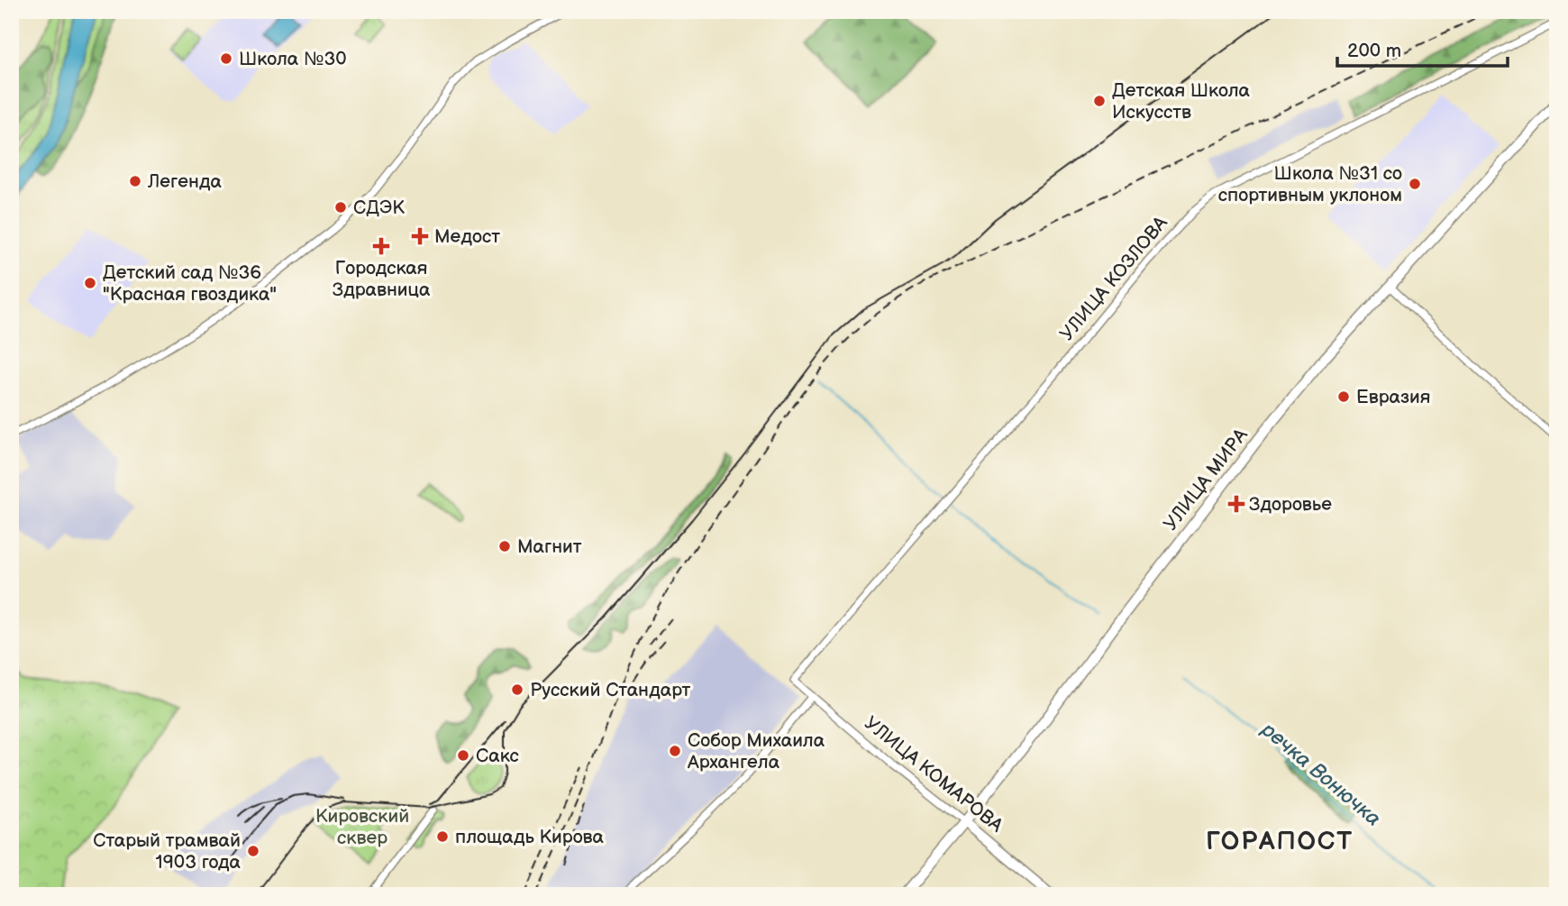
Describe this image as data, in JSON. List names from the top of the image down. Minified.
{"streets":{"main road":["УЛИЦА МИРА","УЛИЦА КОМАРОВА"],"street":["УЛИЦА КОЗЛОВА"]},"crossings":[["УЛИЦА КОЗЛОВА","УЛИЦА КОМАРОВА"],["УЛИЦА МИРА","УЛИЦА КОМАРОВА"]],"districts":["ГОРАПОСТ"],"water":["речка Вонючка"],"parks":["Кировский сквер"],"places":{"other":["Школа №30","Детская Школа Искусств","Легенда","Школа №31 со спортивным уклоном","СДЭК","Детский сад №36 \"Красная гвоздика\"","Евразия","Магнит","Русский Стандарт","Собор Михаила Архангела","Сакс","площадь Кирова","Старый трамвай 1903 года"],"health":["Медост","Городская Здравница","Здоровье"]},"scale_bar":"200 m"}
